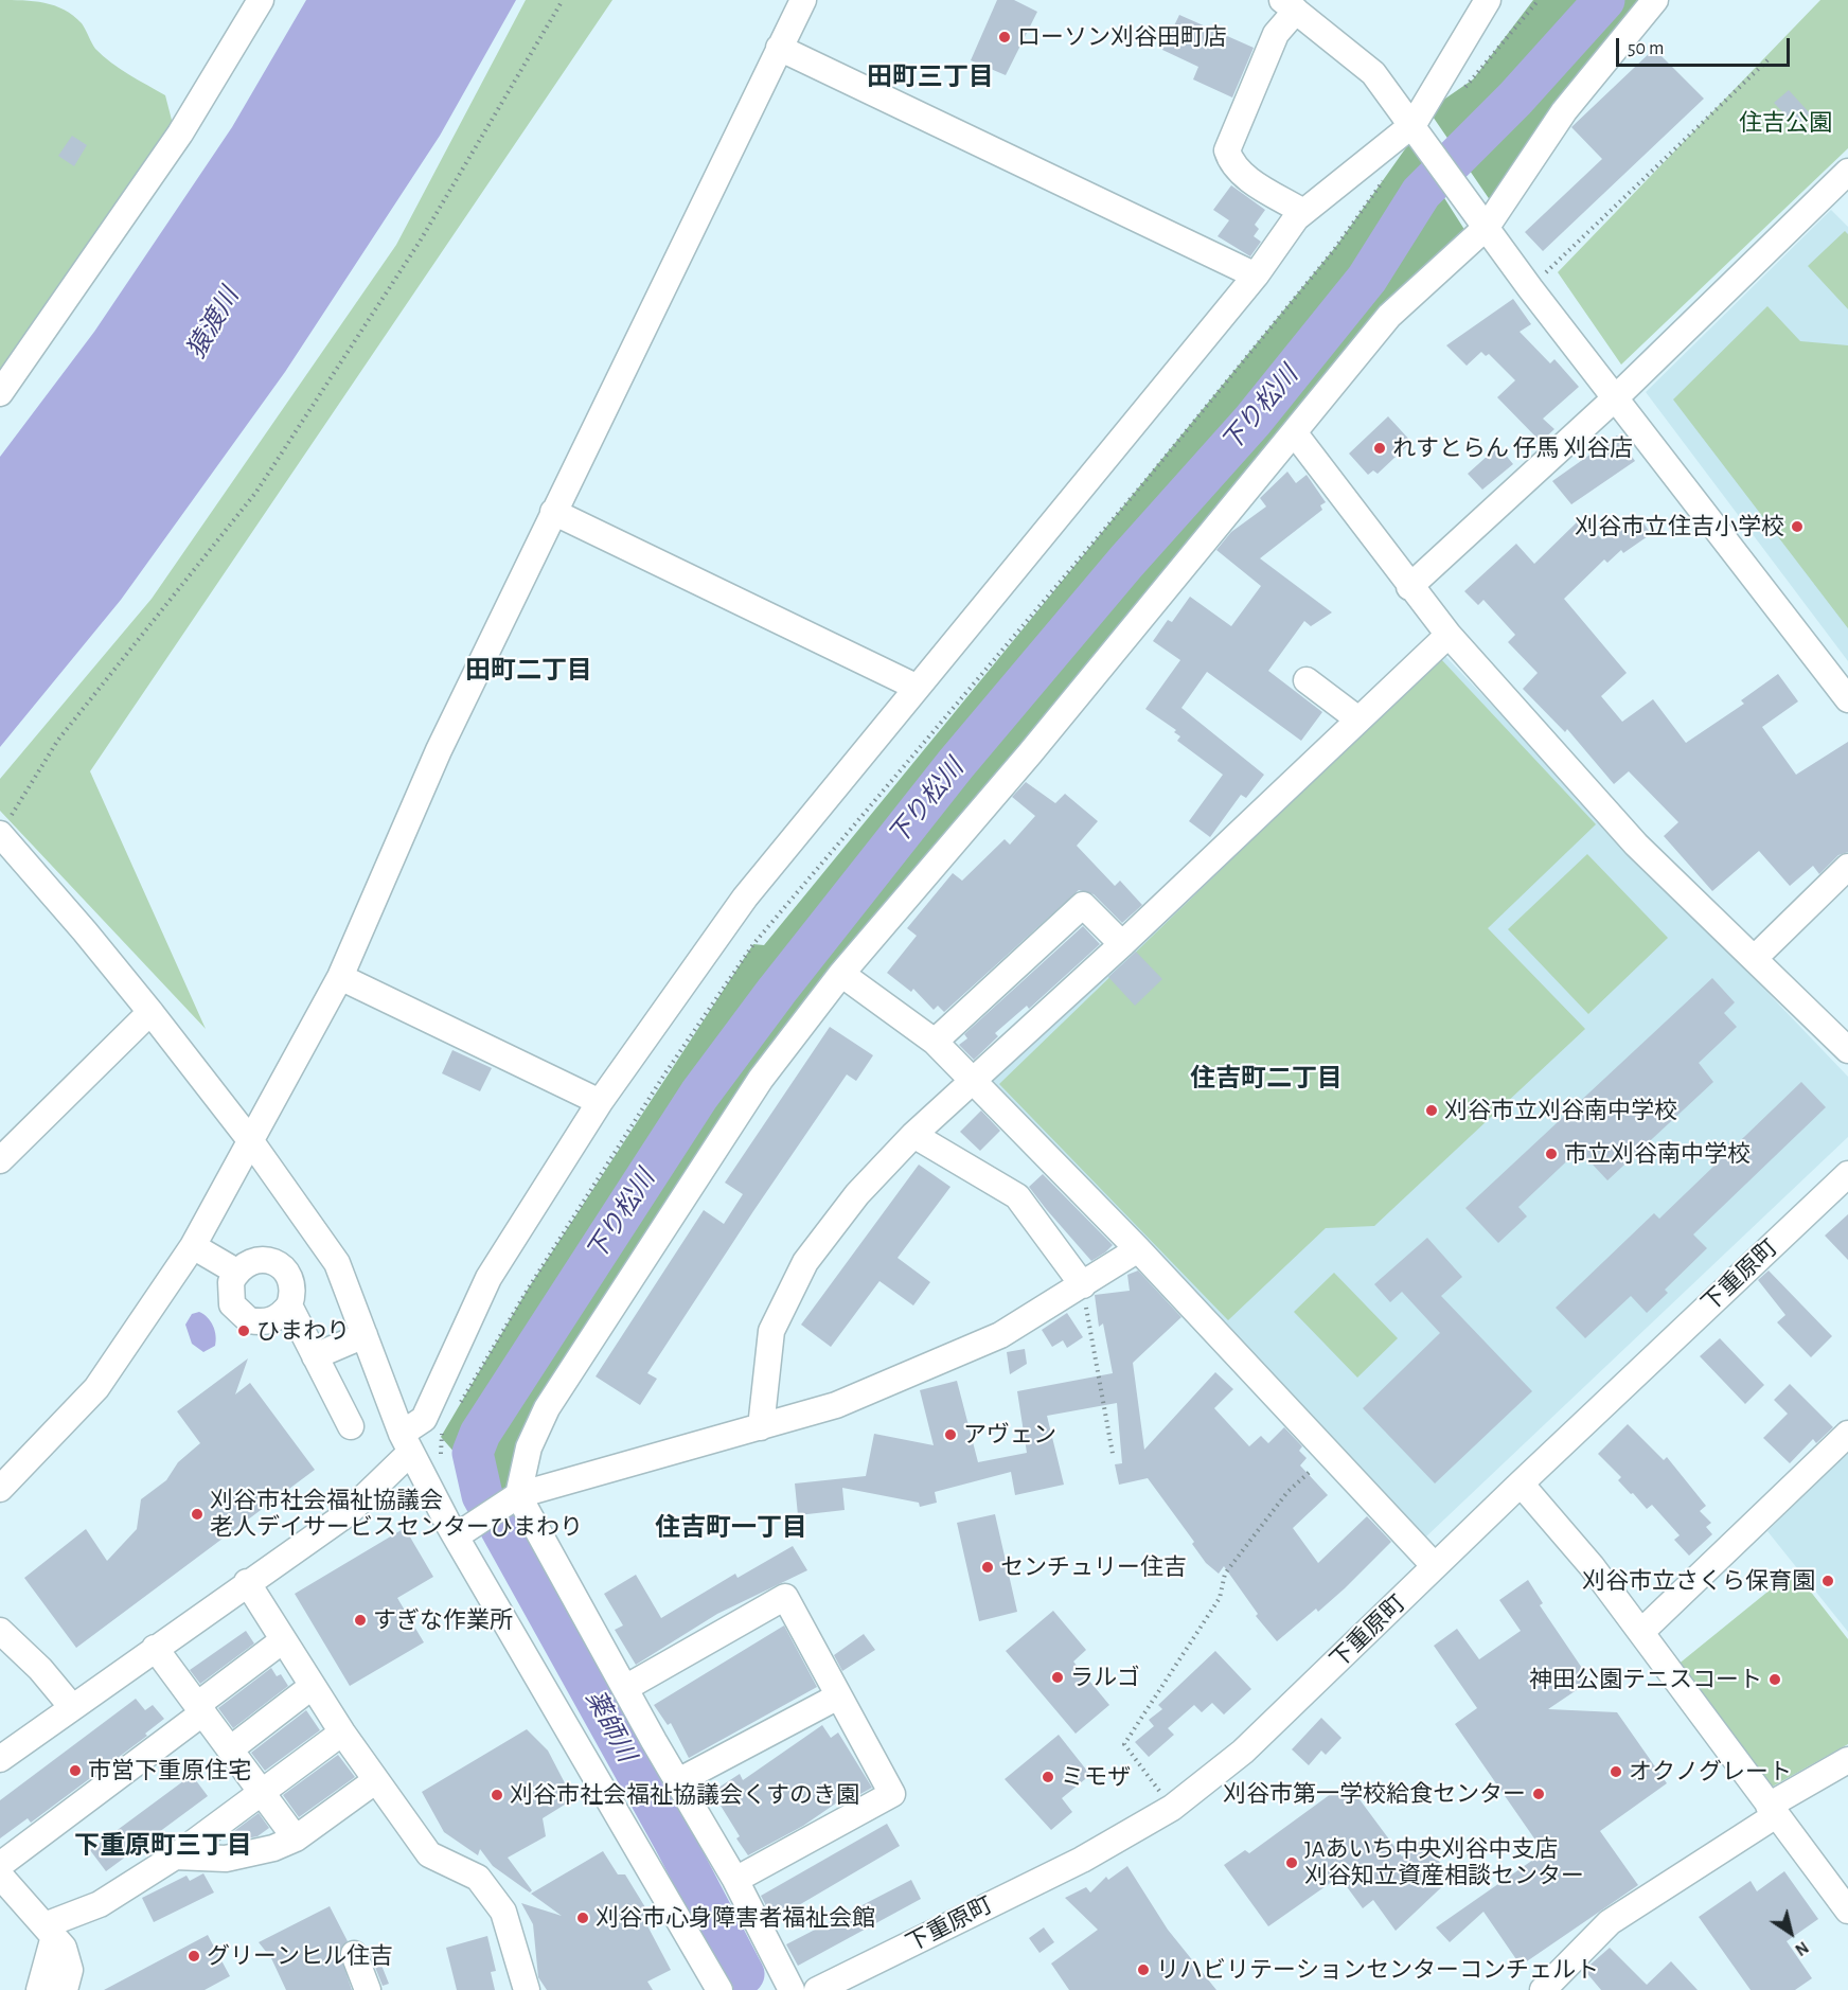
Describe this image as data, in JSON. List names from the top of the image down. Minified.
{"streets":{"street":["下重原町"]},"districts":["田町三丁目","田町二丁目","住吉町二丁目","住吉町一丁目","下重原町三丁目"],"water":["猿渡川","下り松川","薬師川"],"parks":["住吉公園"],"places":["ローソン刈谷田町店","れすとらん 仔馬 刈谷店","刈谷市立住吉小学校","刈谷市立刈谷南中学校","市立刈谷南中学校","ひまわり","アヴェン","刈谷市社会福祉協議会 老人デイサービスセンターひまわり","センチュリー住吉","刈谷市立さくら保育園","すぎな作業所","ラルゴ","神田公園テニスコート","市営下重原住宅","オクノグレート","ミモザ","刈谷市第一学校給食センター","刈谷市社会福祉協議会くすのき園","JAあいち中央刈谷中支店 刈谷知立資産相談センター","刈谷市心身障害者福祉会館","グリーンヒル住吉","リハビリテーションセンターコンチェルト"],"scale_bar":"50 m","north":"bottom right"}
